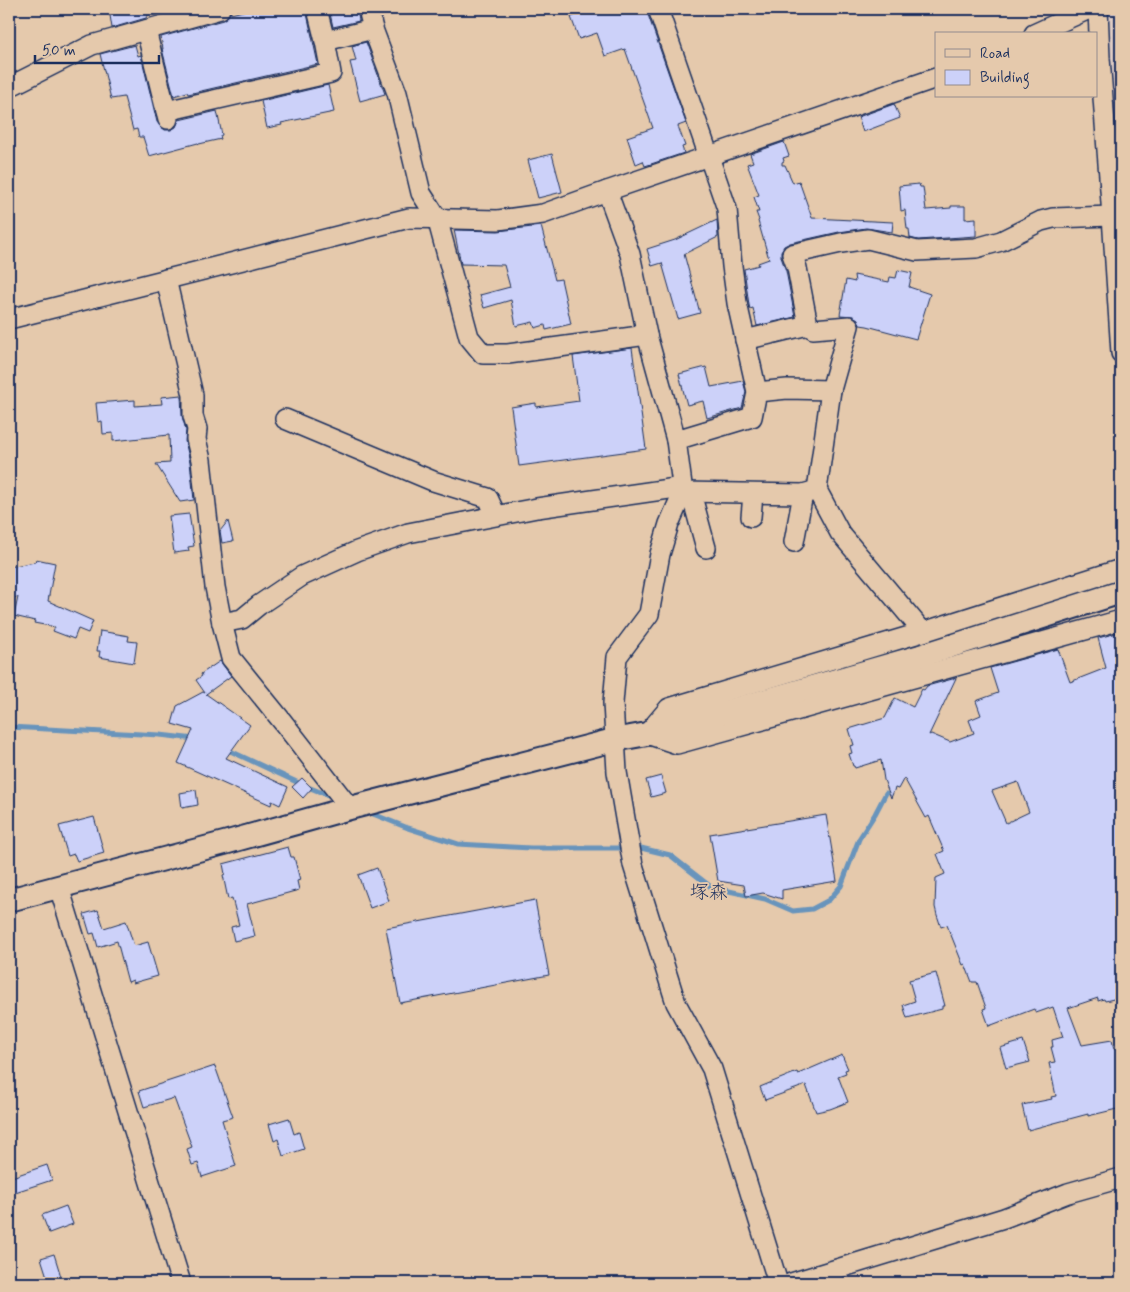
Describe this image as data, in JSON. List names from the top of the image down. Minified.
{"districts":["塚森"],"legend":["Road","Building"],"scale_bar":"50 m"}
